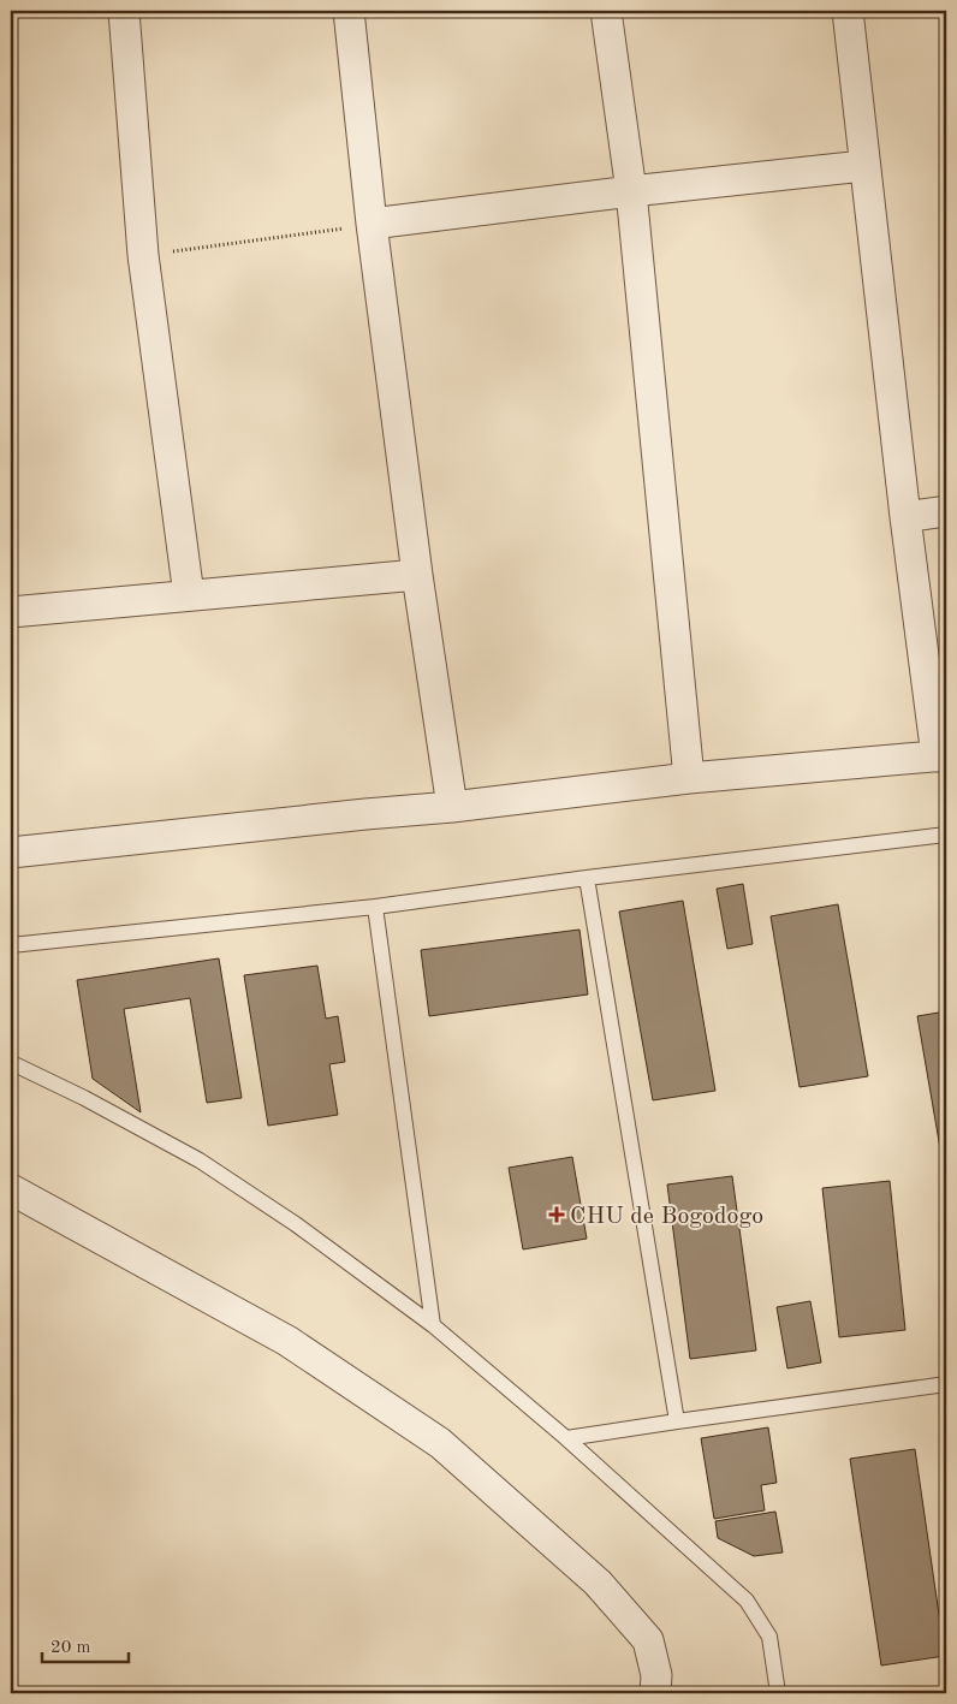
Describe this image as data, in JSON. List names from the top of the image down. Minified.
{"places":{"health":["CHU de Bogodogo"]},"scale_bar":"20 m"}
